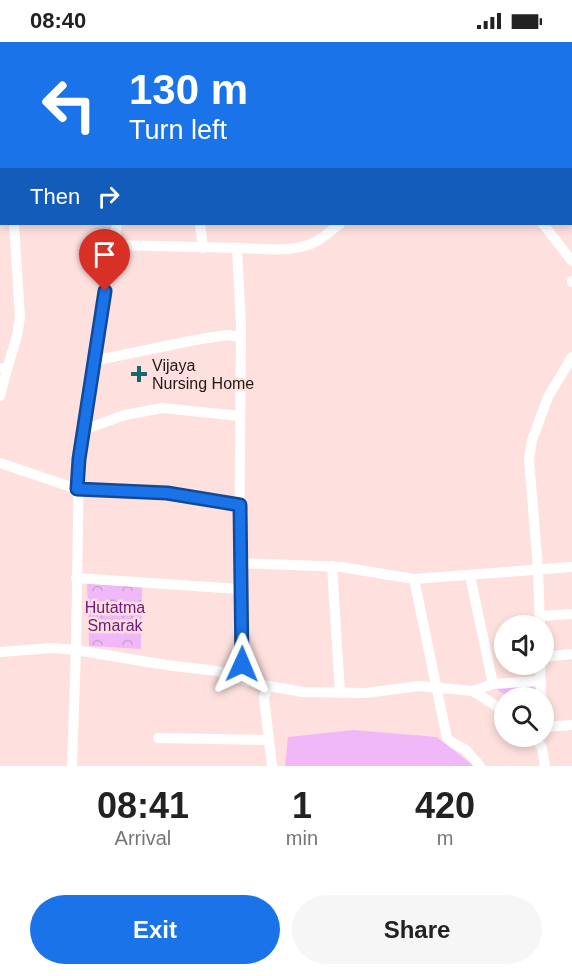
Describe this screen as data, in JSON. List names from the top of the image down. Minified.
{"parks":["Hutatma Smarak"],"places":{"health":["Vijaya Nursing Home"]},"page":{"status":"08:40","turn":["130 m","Turn left"],"then":"Then","eta":["08:41","Arrival","1","min","420","m"],"buttons":["Exit","Share"]}}
